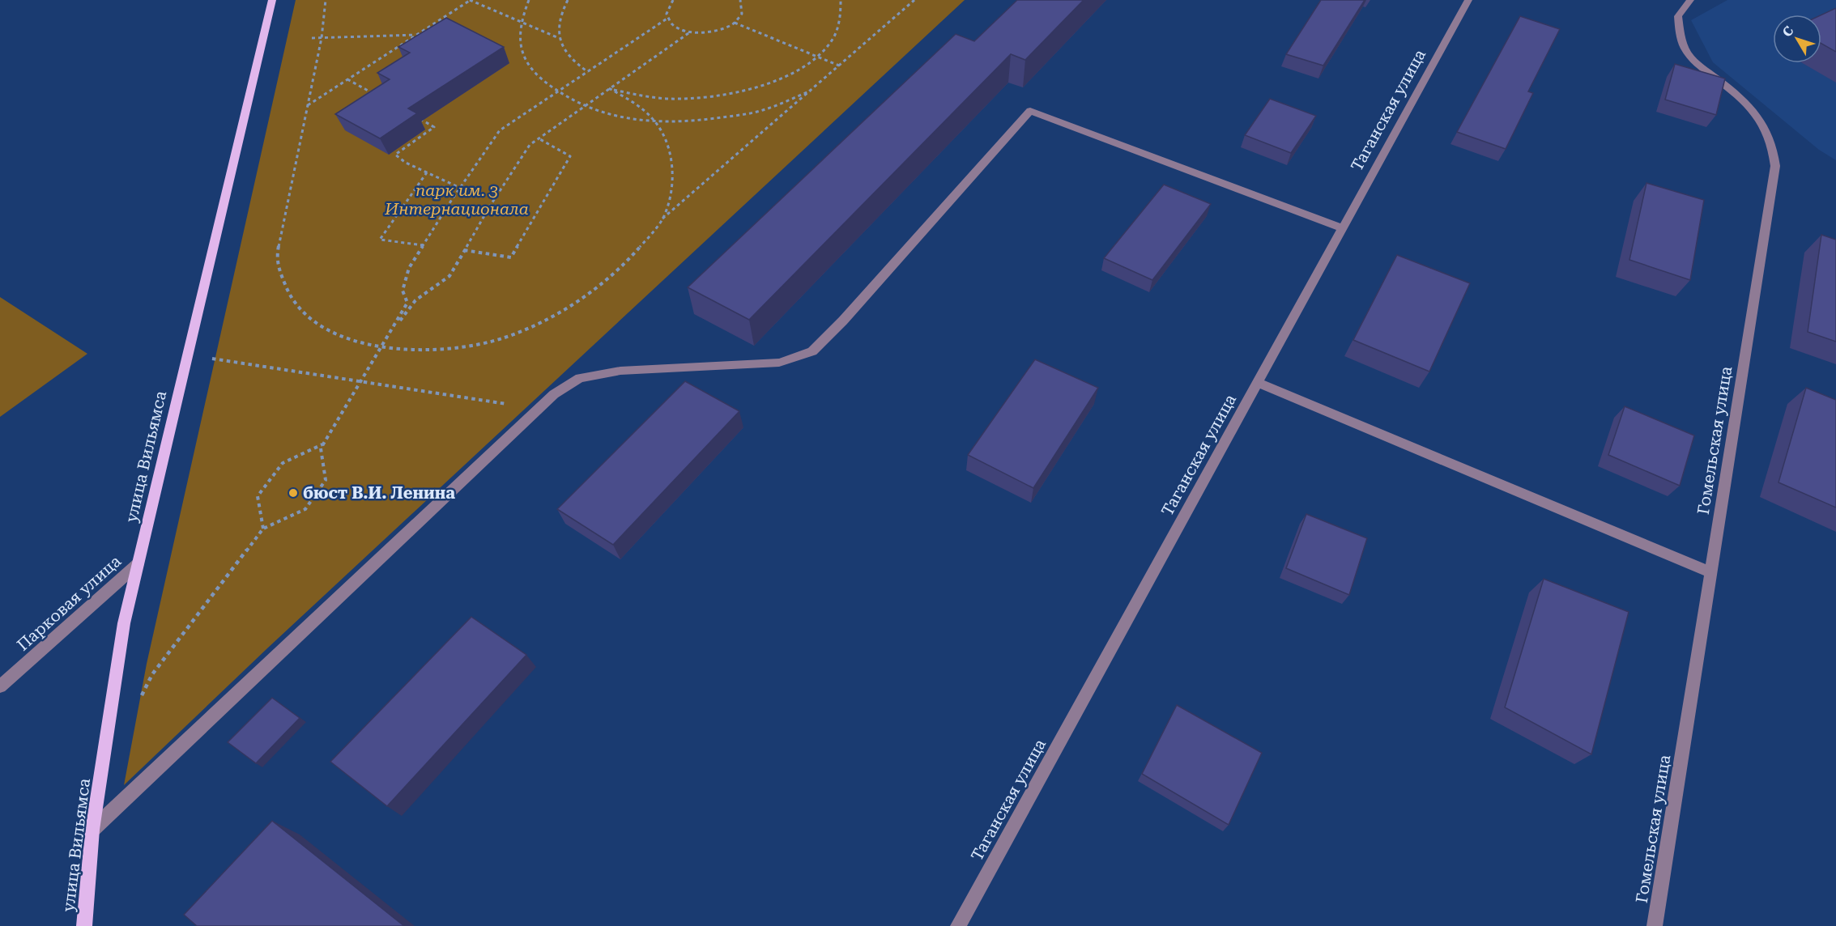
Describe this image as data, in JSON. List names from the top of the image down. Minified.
{"streets":{"main road":["улица Вильямса"],"street":["Таганская улица","Гомельская улица","Парковая улица"]},"crossings":[["улица Вильямса","Парковая улица"]],"parks":["парк им. 3 Интернационала"],"places":["бюст В.И. Ленина"],"north":"top left"}
